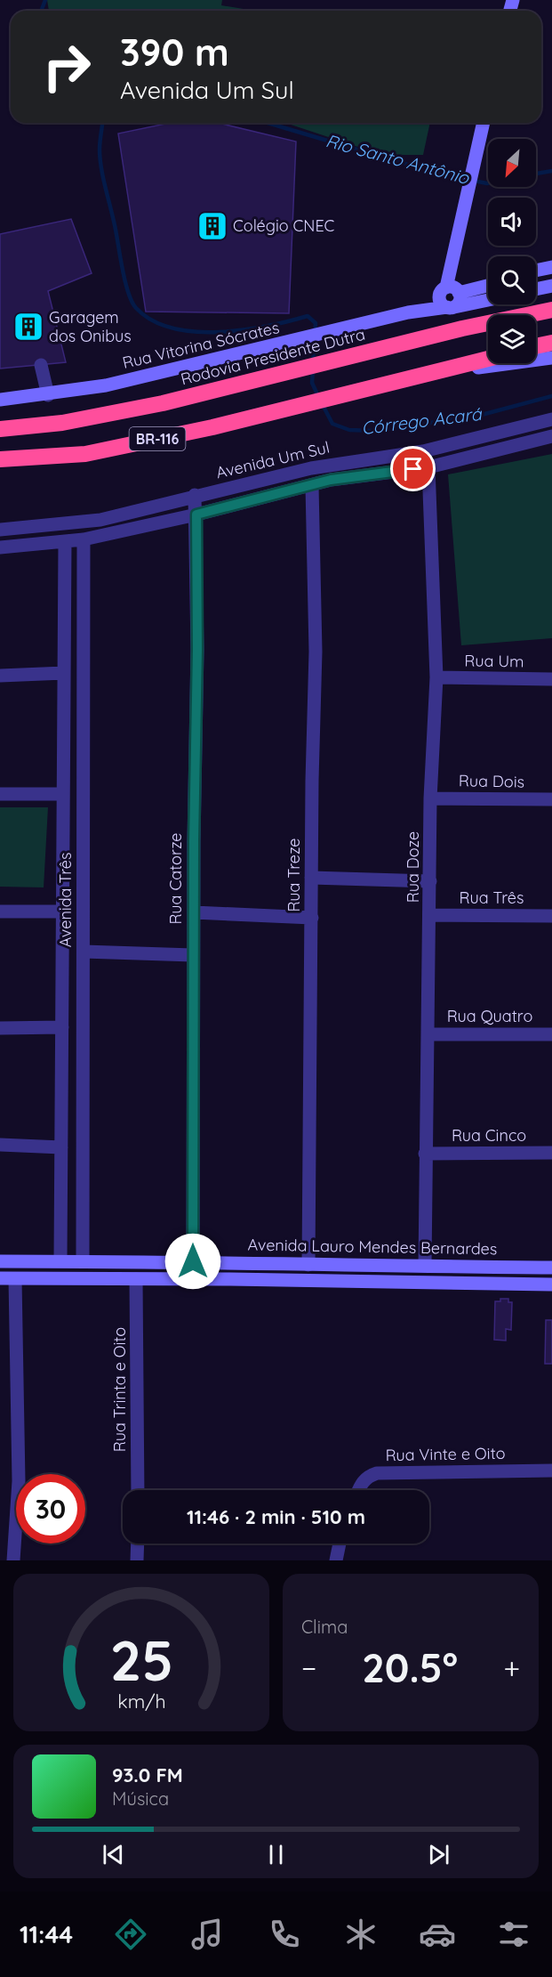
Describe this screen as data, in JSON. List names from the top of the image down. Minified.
{"streets":{"highway":["Rodovia Presidente Dutra","BR-116"],"street":["Rua Vitorina Sócrates","Avenida Um Sul","Rua Um","Rua Dois","Rua Doze","Rua Treze","Rua Catorze","Rua Três","Avenida Três","Rua Quatro","Rua Cinco","Avenida Lauro Mendes Bernardes","Rua Trinta e Oito","Rua Vinte e Oito"]},"crossings":[["Avenida Um Sul","Rua Doze"],["Avenida Um Sul","Rua Treze"],["Avenida Um Sul","Rua Catorze"],["Avenida Um Sul","Avenida Três"],["Rua Um","Rua Doze"],["Rua Dois","Rua Doze"],["Rua Doze","Rua Três"],["Rua Doze","Rua Quatro"],["Rua Doze","Rua Cinco"],["Rua Doze","Avenida Lauro Mendes Bernardes"],["Rua Treze","Avenida Lauro Mendes Bernardes"],["Rua Catorze","Avenida Lauro Mendes Bernardes"],["Avenida Três","Avenida Lauro Mendes Bernardes"]],"water":["Rio Santo Antônio","Córrego Acará"],"places":{"building":["Colégio CNEC","Garagem dos Onibus"]},"north":"bottom left","page":{"turn":["390 m","Avenida Um Sul"],"limit":"30","trip":"11:46 · 2 min · 510 m","tile":"Clima","heat":["−","20.5°","+"],"song":["93.0 FM","Música"],"tabs":"11:44","gauge":["25","km/h"]}}
